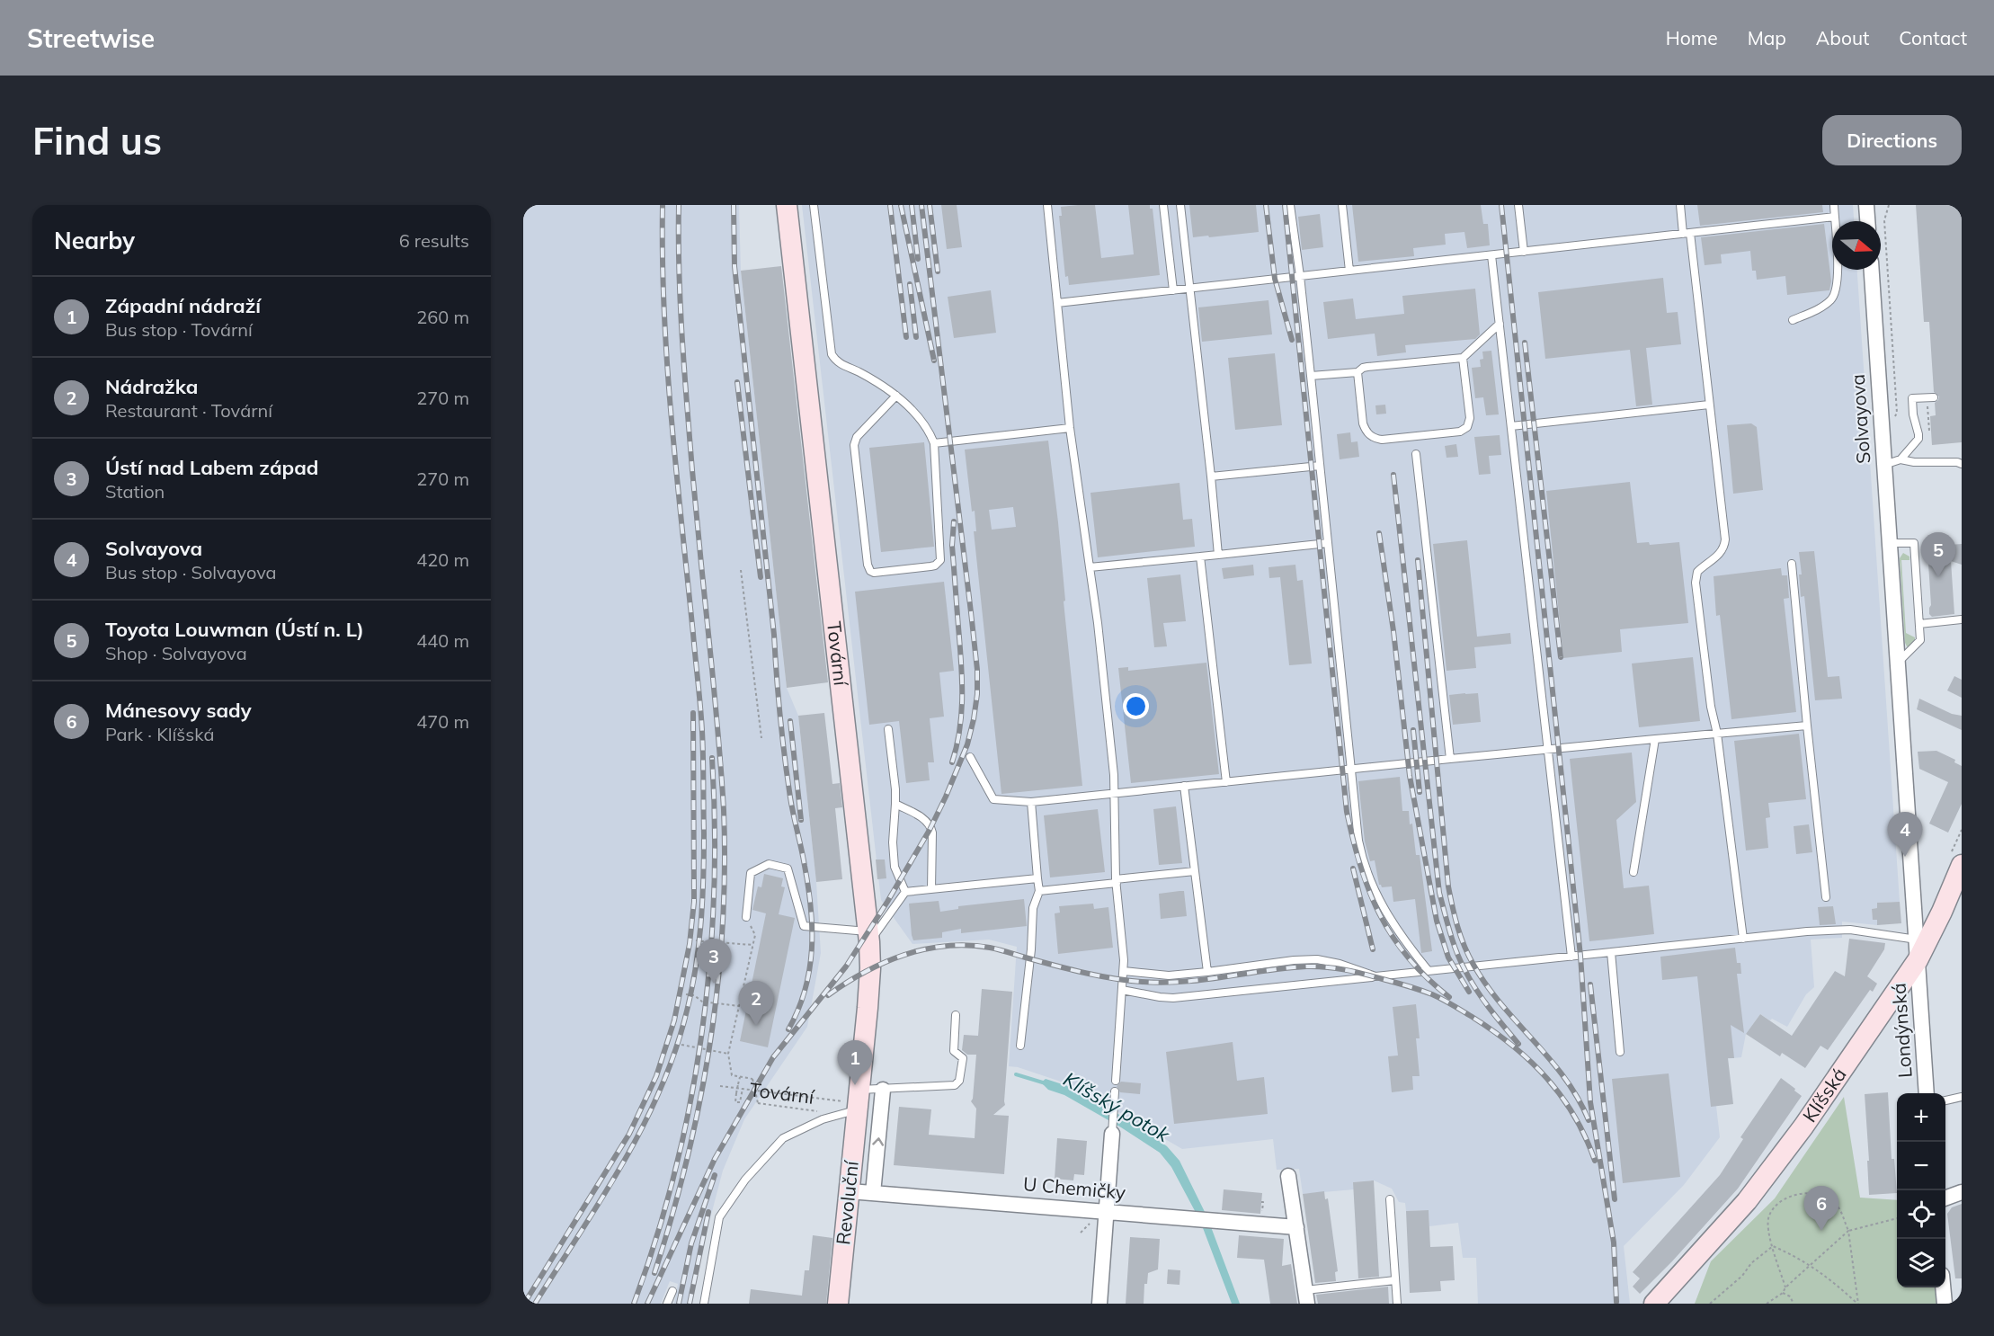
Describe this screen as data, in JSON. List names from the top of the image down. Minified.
{"streets":{"street":["Solvayova","Tovární","Londýnská","Klíšská","U Chemičky","Revoluční"]},"crossings":[["Solvayova","Londýnská"],["Solvayova","Klíšská"],["Tovární","Revoluční"],["Londýnská","Klíšská"],["U Chemičky","Revoluční"]],"water":["Klíšský potok"],"north":"right","page":{"header":"Streetwise","nav":["Home","Map","About","Contact"],"buttons":"Directions","title":"Find us","heading":["Nearby","6 results"],"list":[{"mark":"1","name":"Západní nádraží","note":"Bus stop · Tovární","value":"260 m"},{"mark":"2","name":"Nádražka","note":"Restaurant · Tovární","value":"270 m"},{"mark":"3","name":"Ústí nad Labem západ","note":"Station","value":"270 m"},{"mark":"4","name":"Solvayova","note":"Bus stop · Solvayova","value":"420 m"},{"mark":"5","name":"Toyota Louwman (Ústí n. L)","note":"Shop · Solvayova","value":"440 m"},{"mark":"6","name":"Mánesovy sady","note":"Park · Klíšská","value":"470 m"}],"pins":["5","4","3","2","1","6"],"map_buttons":["+","−"]}}
